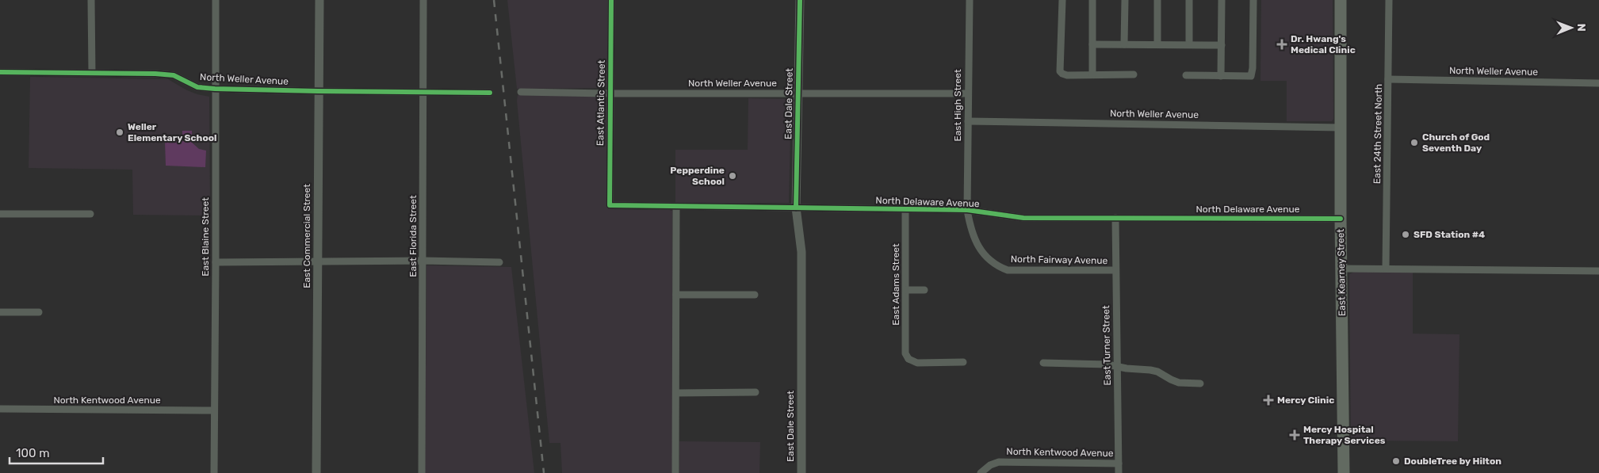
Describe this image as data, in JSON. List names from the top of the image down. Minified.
{"streets":{"main road":["East Kearney Street"],"street":["North Weller Avenue","East Atlantic Street","East Dale Street","East High Street","East 24th Street North","North Delaware Avenue","East Commercial Street","East Florida Street","East Blaine Street","North Fairway Avenue","East Adams Street","East Turner Street","North Kentwood Avenue"]},"crossings":[["North Weller Avenue","East Atlantic Street"],["North Weller Avenue","East Dale Street"],["North Weller Avenue","East High Street"],["North Weller Avenue","East 24th Street North"],["North Weller Avenue","East Commercial Street"],["North Weller Avenue","East Florida Street"],["North Weller Avenue","East Blaine Street"],["North Weller Avenue","East Kearney Street"],["East Atlantic Street","North Delaware Avenue"],["East Dale Street","North Delaware Avenue"],["East High Street","North Delaware Avenue"],["East High Street","North Fairway Avenue"],["North Delaware Avenue","North Fairway Avenue"],["North Delaware Avenue","East Kearney Street"],["North Delaware Avenue","East Adams Street"],["North Delaware Avenue","East Turner Street"],["East Blaine Street","North Kentwood Avenue"],["North Fairway Avenue","East Turner Street"],["East Turner Street","North Kentwood Avenue"]],"places":{"health":["Dr. Hwang's Medical Clinic","Mercy Clinic","Mercy Hospital Therapy Services"],"other":["Weller Elementary School","Church of God Seventh Day","Pepperdine School","SFD Station #4","DoubleTree by Hilton"]},"scale_bar":"100 m","north":"right"}
